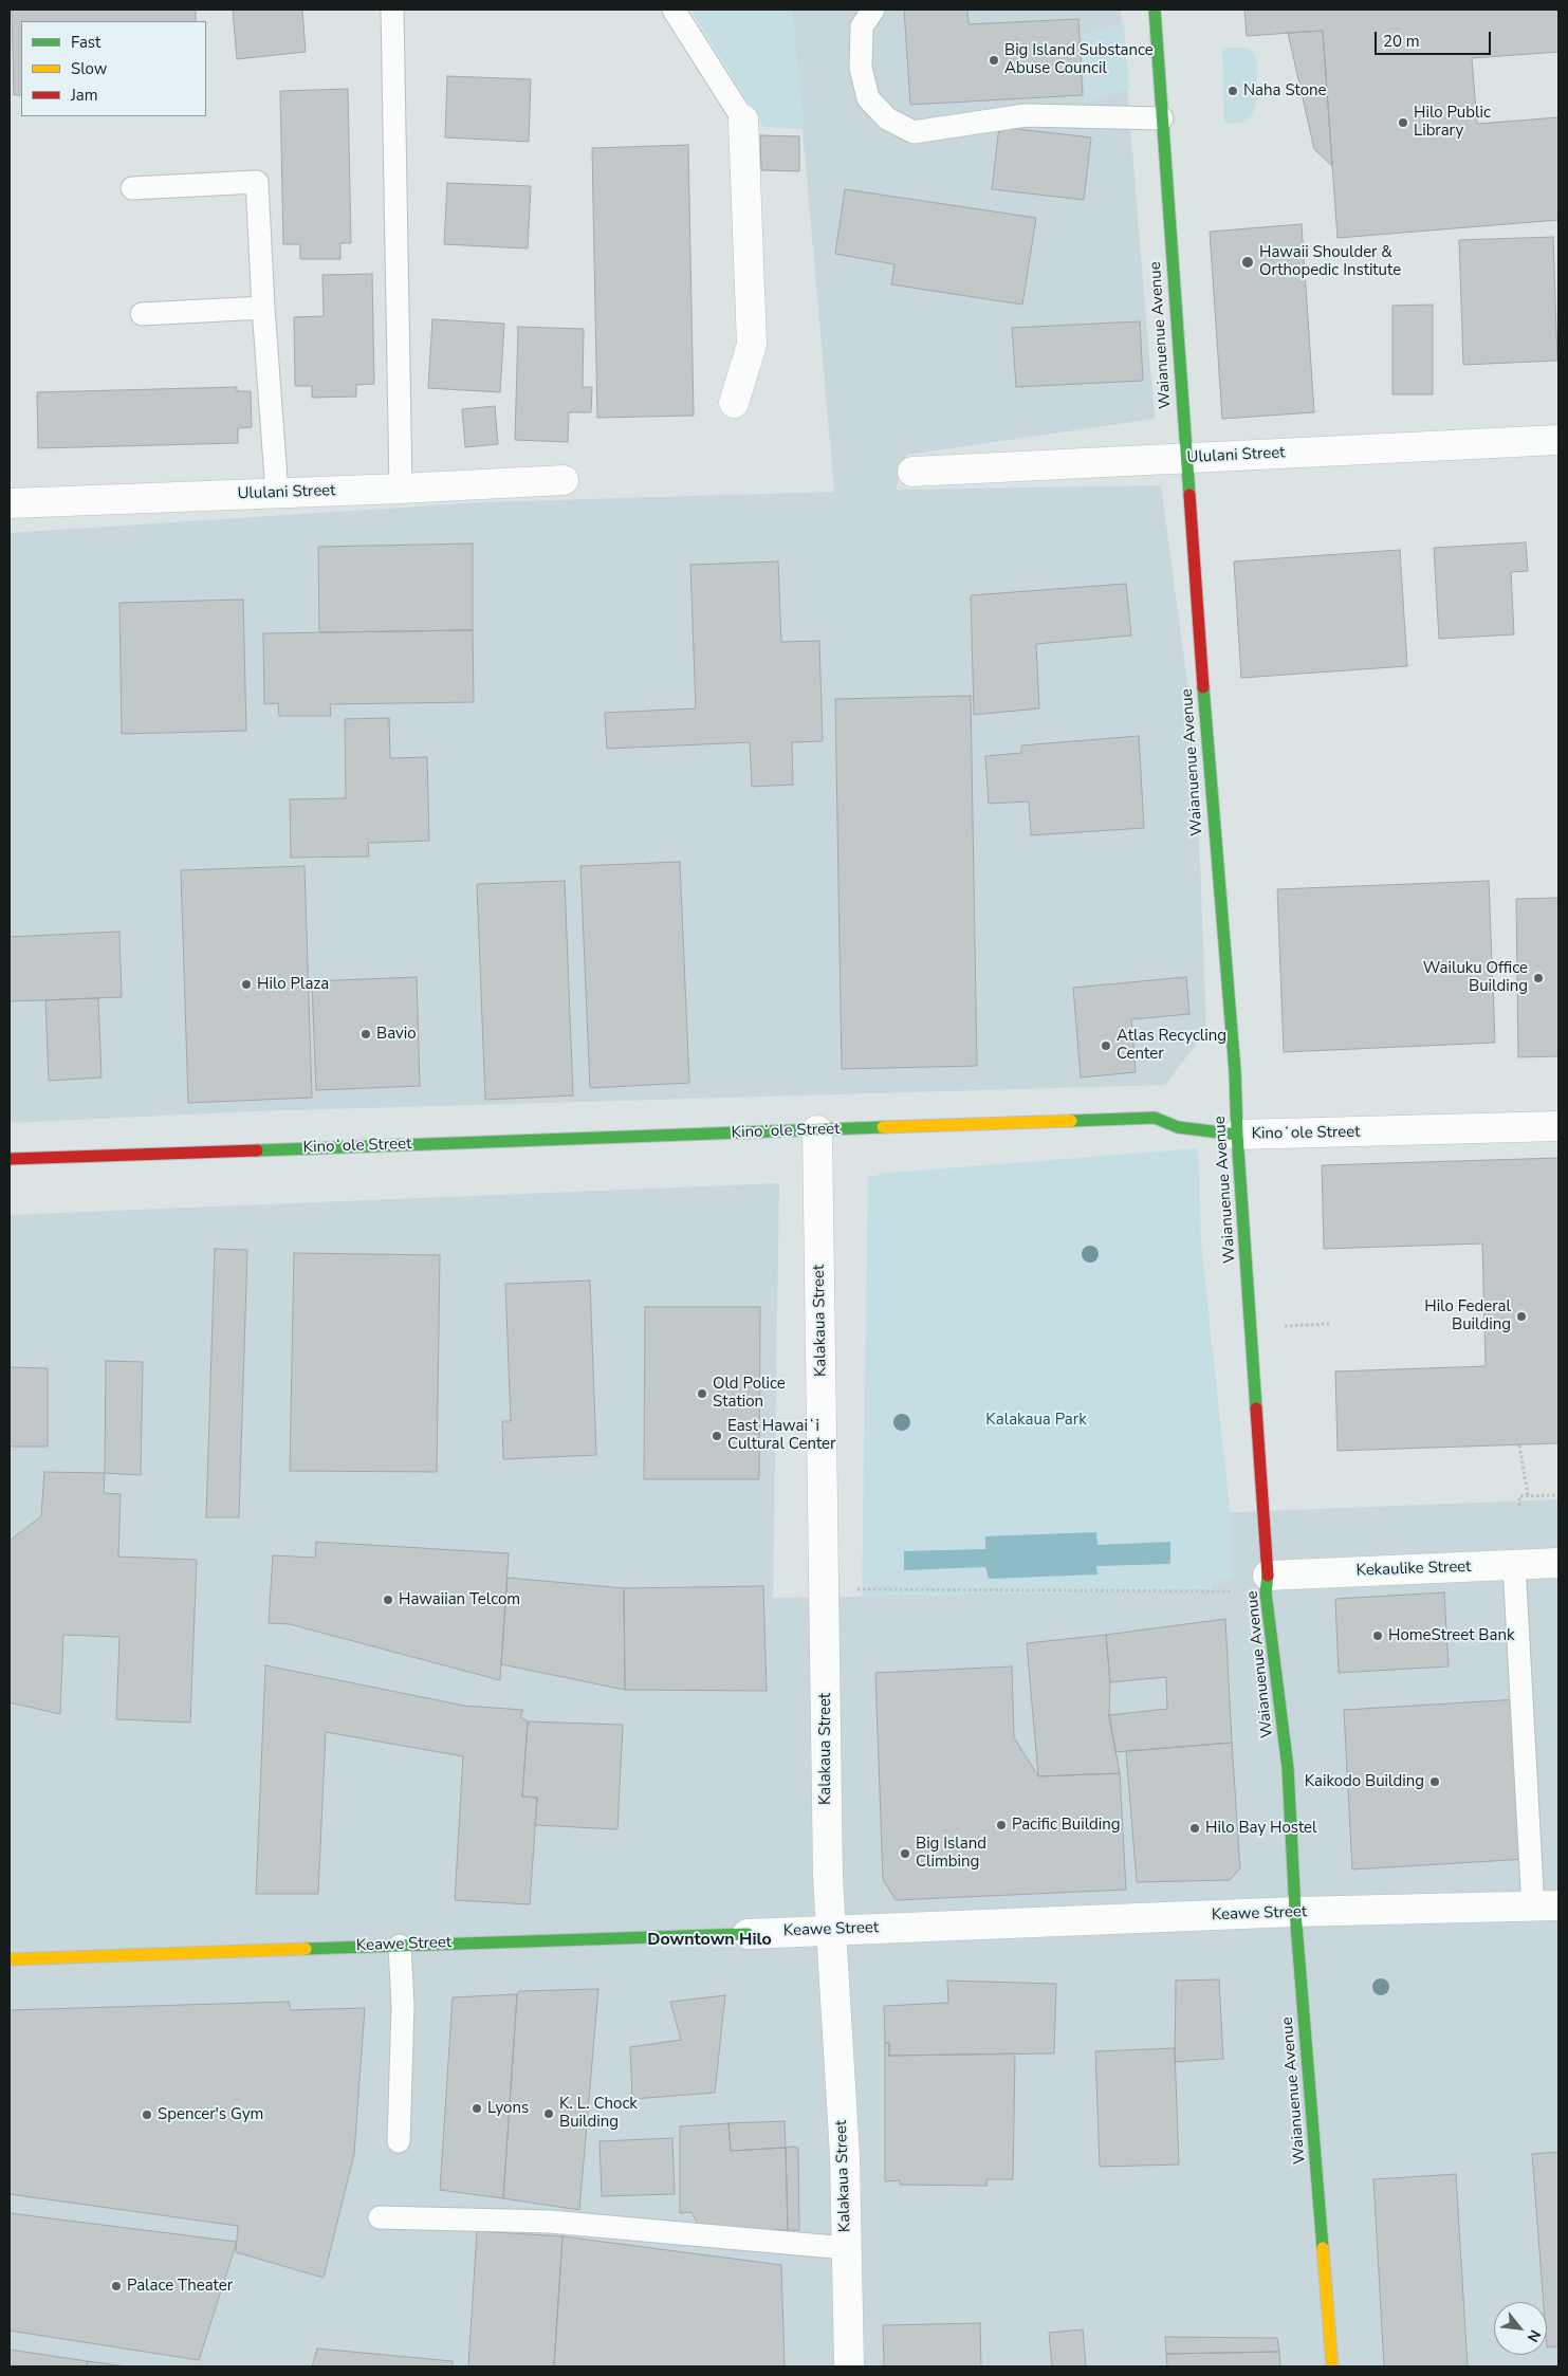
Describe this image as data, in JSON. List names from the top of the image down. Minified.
{"streets":{"main road":["Waianuenue Avenue","Kinoʻole Street","Keawe Street"],"street":["Ululani Street","Kalakaua Street","Kekaulike Street"]},"crossings":[["Waianuenue Avenue","Ululani Street"],["Waianuenue Avenue","Kinoʻole Street"],["Waianuenue Avenue","Kekaulike Street"],["Waianuenue Avenue","Keawe Street"],["Kinoʻole Street","Kalakaua Street"],["Kalakaua Street","Keawe Street"]],"districts":["Downtown Hilo"],"parks":["Kalakaua Park"],"places":["Big Island Substance Abuse Council","Naha Stone","Hilo Public Library","Hawaii Shoulder & Orthopedic Institute","Wailuku Office Building","Hilo Plaza","Bavio","Atlas Recycling Center","Hilo Federal Building","Old Police Station","East Hawaiʻi Cultural Center","Hawaiian Telcom","HomeStreet Bank","Kaikodo Building","Pacific Building","Hilo Bay Hostel","Big Island Climbing","Lyons","K. L. Chock Building","Spencer's Gym","Palace Theater"],"legend":["Fast","Slow","Jam"],"scale_bar":"20 m","north":"bottom right"}
